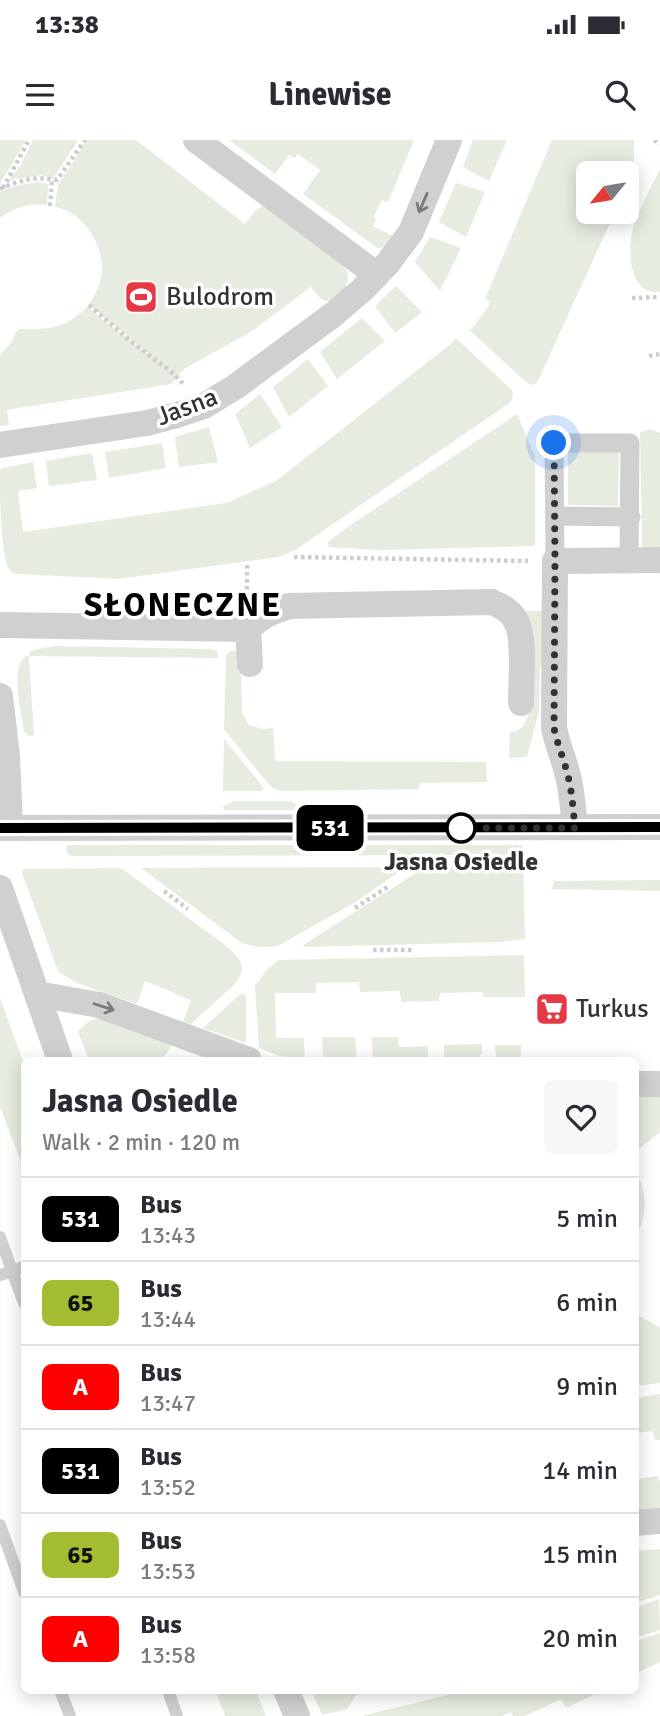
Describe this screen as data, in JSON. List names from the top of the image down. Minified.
{"streets":{"street":["Jasna"]},"districts":["SŁONECZNE"],"places":{"sports":["Bulodrom"],"other":["Jasna Osiedle"],"supermarket":["Turkus"]},"lines":["bus line 531"],"north":"bottom left","page":{"status":"13:38","header":"Linewise","on_map":"531","heading":["Jasna Osiedle","Walk · 2 min · 120 m"],"list":[{"mark":"531","name":"Bus","note":"13:43","value":"5 min"},{"mark":"65","name":"Bus","note":"13:44","value":"6 min"},{"mark":"A","name":"Bus","note":"13:47","value":"9 min"},{"mark":"531","name":"Bus","note":"13:52","value":"14 min"},{"mark":"65","name":"Bus","note":"13:53","value":"15 min"},{"mark":"A","name":"Bus","note":"13:58","value":"20 min"}]}}
